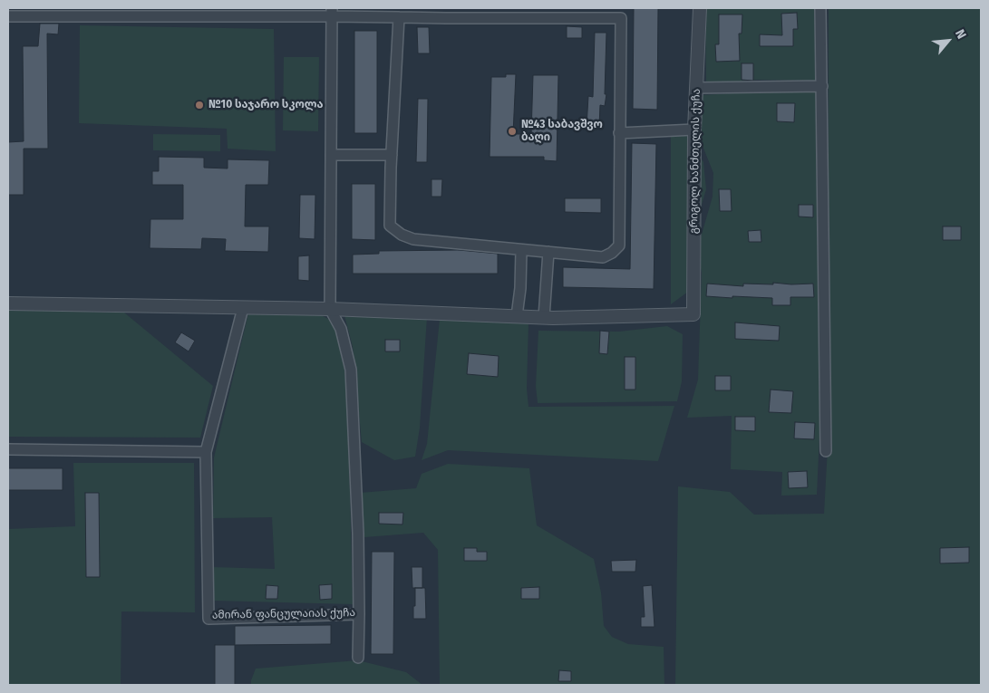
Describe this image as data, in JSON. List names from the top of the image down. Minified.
{"streets":{"street":["გრიგოლ ხანძთელის ქუჩა","ამირან ფანცულაიას ქუჩა"]},"places":["№10 საჯარო სკოლა","№43 საბავშვო ბაღი"],"north":"top right"}
